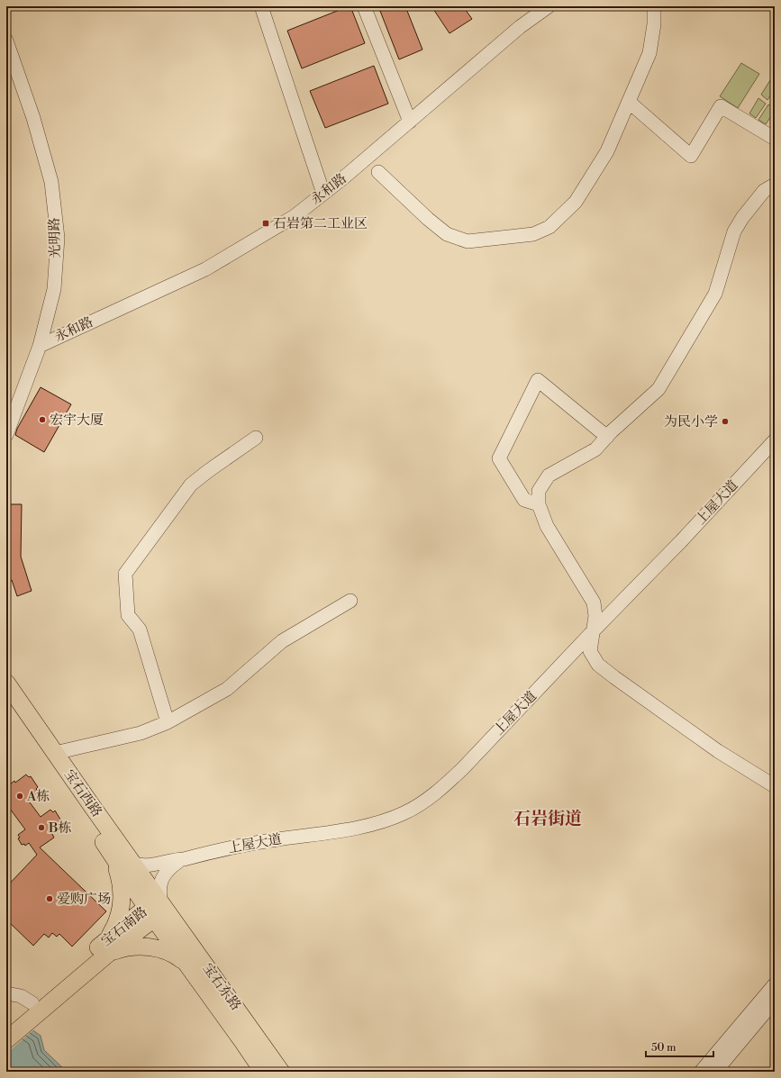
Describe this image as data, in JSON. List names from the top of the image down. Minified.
{"streets":{"main road":["宝石西路","宝石南路","宝石东路"],"street":["永和路","光明路","上屋大道"]},"crossings":[["永和路","光明路"],["上屋大道","宝石西路"],["上屋大道","宝石南路"],["上屋大道","宝石东路"],["宝石西路","宝石南路"],["宝石西路","宝石东路"],["宝石南路","宝石东路"]],"districts":["石岩街道"],"places":{"transit":["石岩第二工业区"],"other":["宏宇大厦","为民小学","A栋","B栋","爱购广场"]},"scale_bar":"50 m"}
